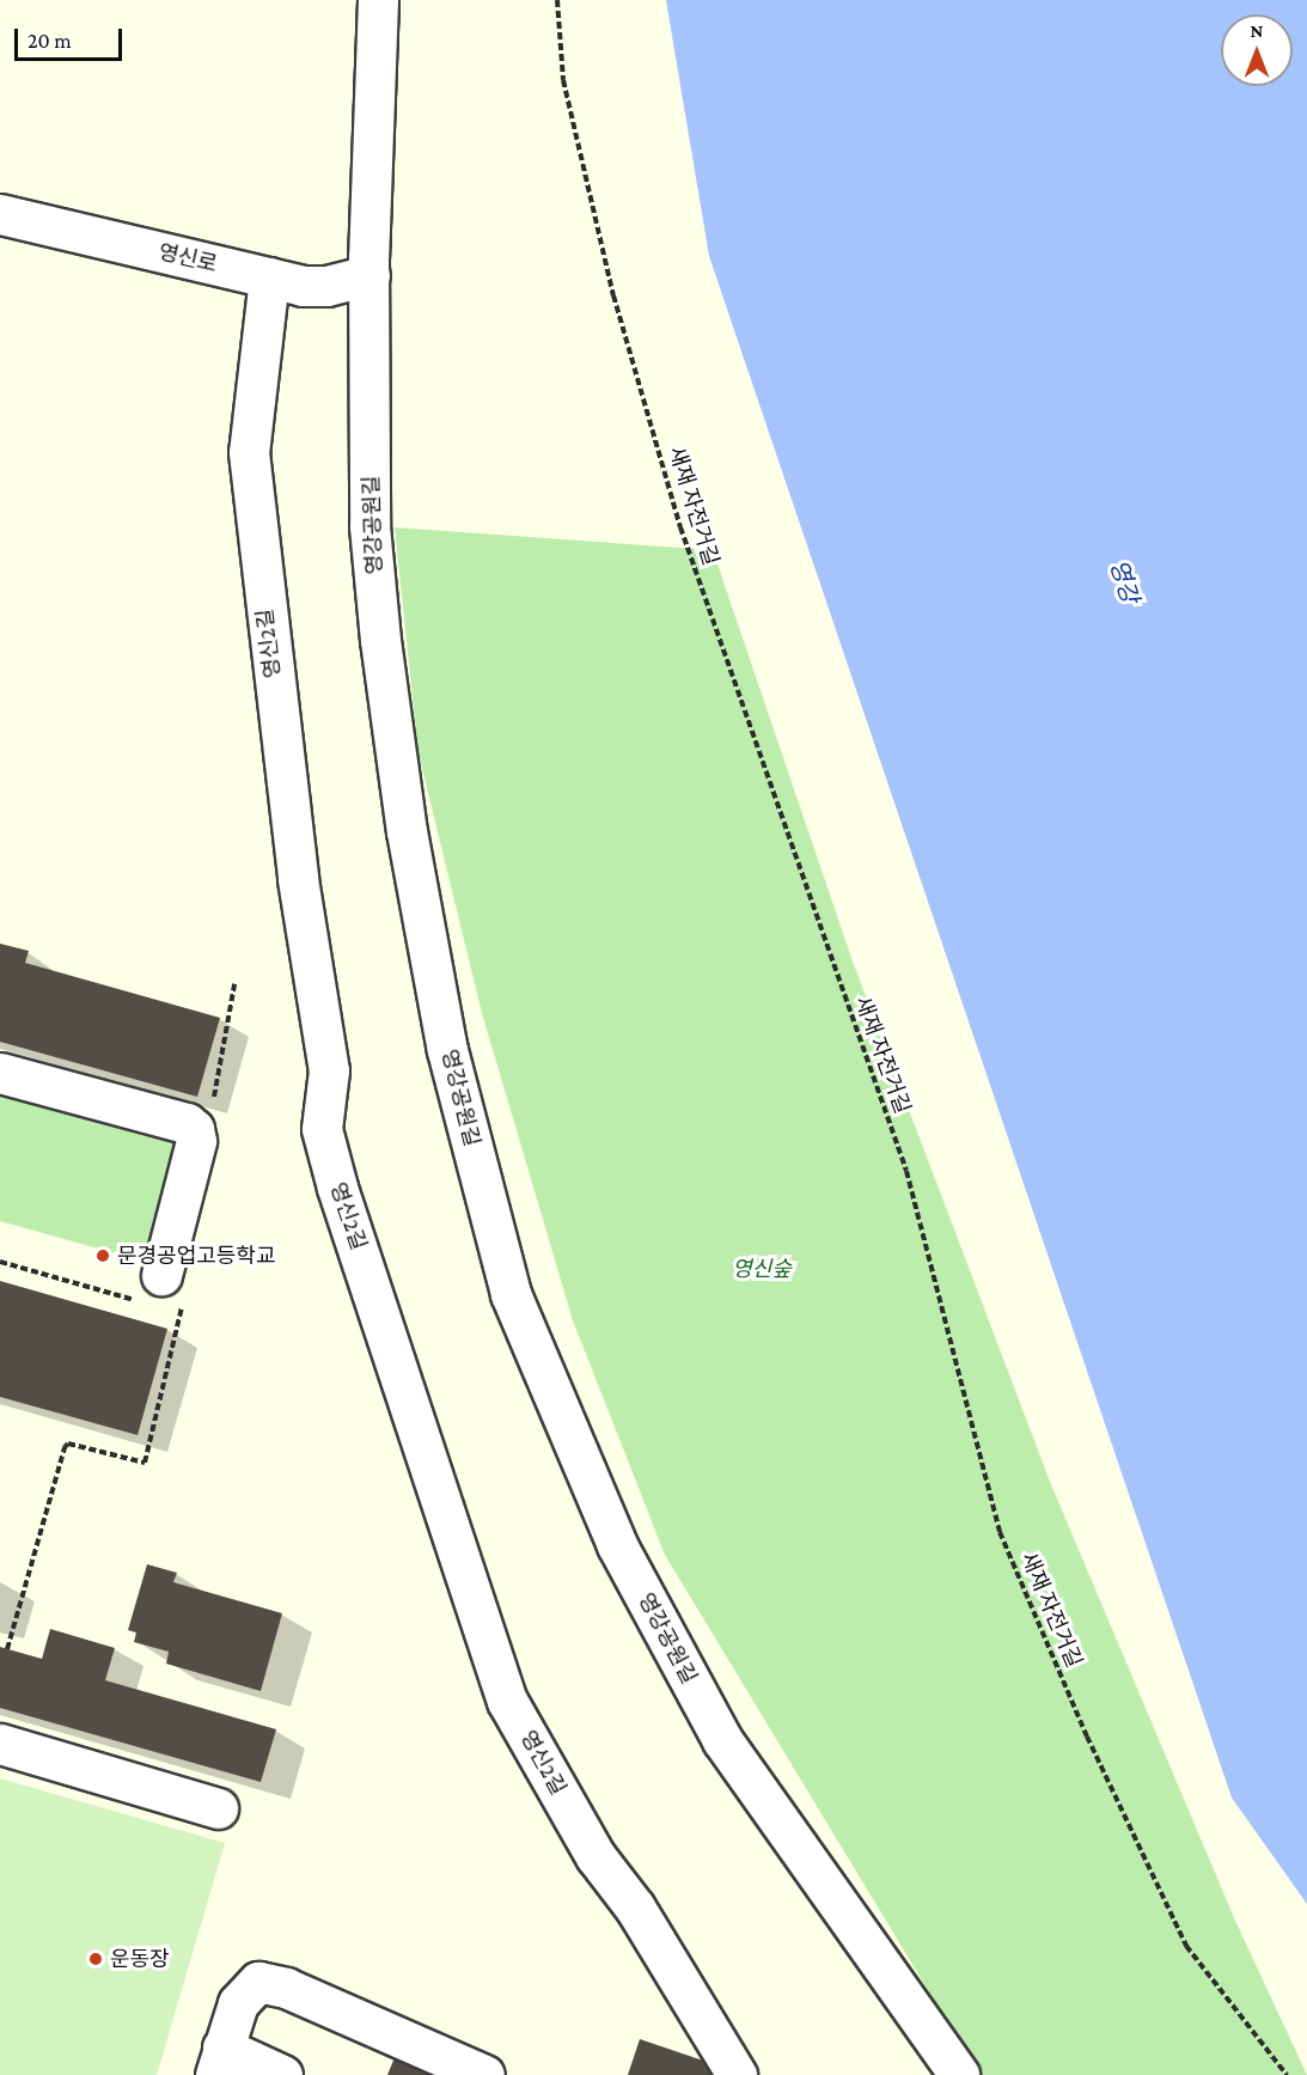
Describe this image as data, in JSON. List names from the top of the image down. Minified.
{"streets":{"street":["영신로","영강공원길","영신2길"],"path":["새재 자전거길"]},"crossings":[["영신로","영강공원길"],["영신로","영신2길"]],"water":["영강"],"parks":["영신숲"],"places":["문경공업고등학교","운동장"],"scale_bar":"20 m","north":"top"}
